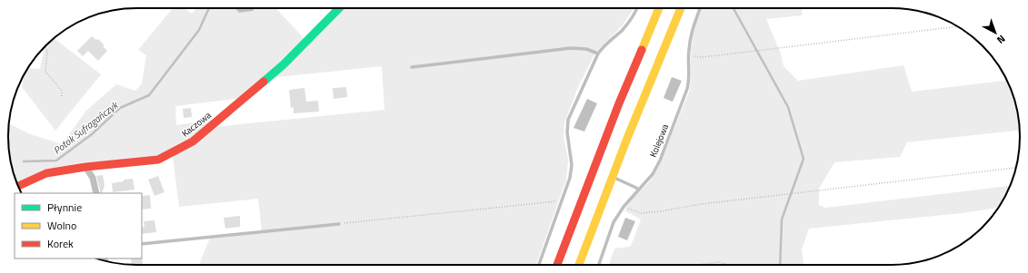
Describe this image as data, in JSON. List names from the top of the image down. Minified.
{"streets":{"main road":["Kaczowa"],"lane":["Kolejowa"]},"water":["Potok Sufragańczyk"],"legend":["Płynnie","Wolno","Korek"],"north":"bottom right"}
